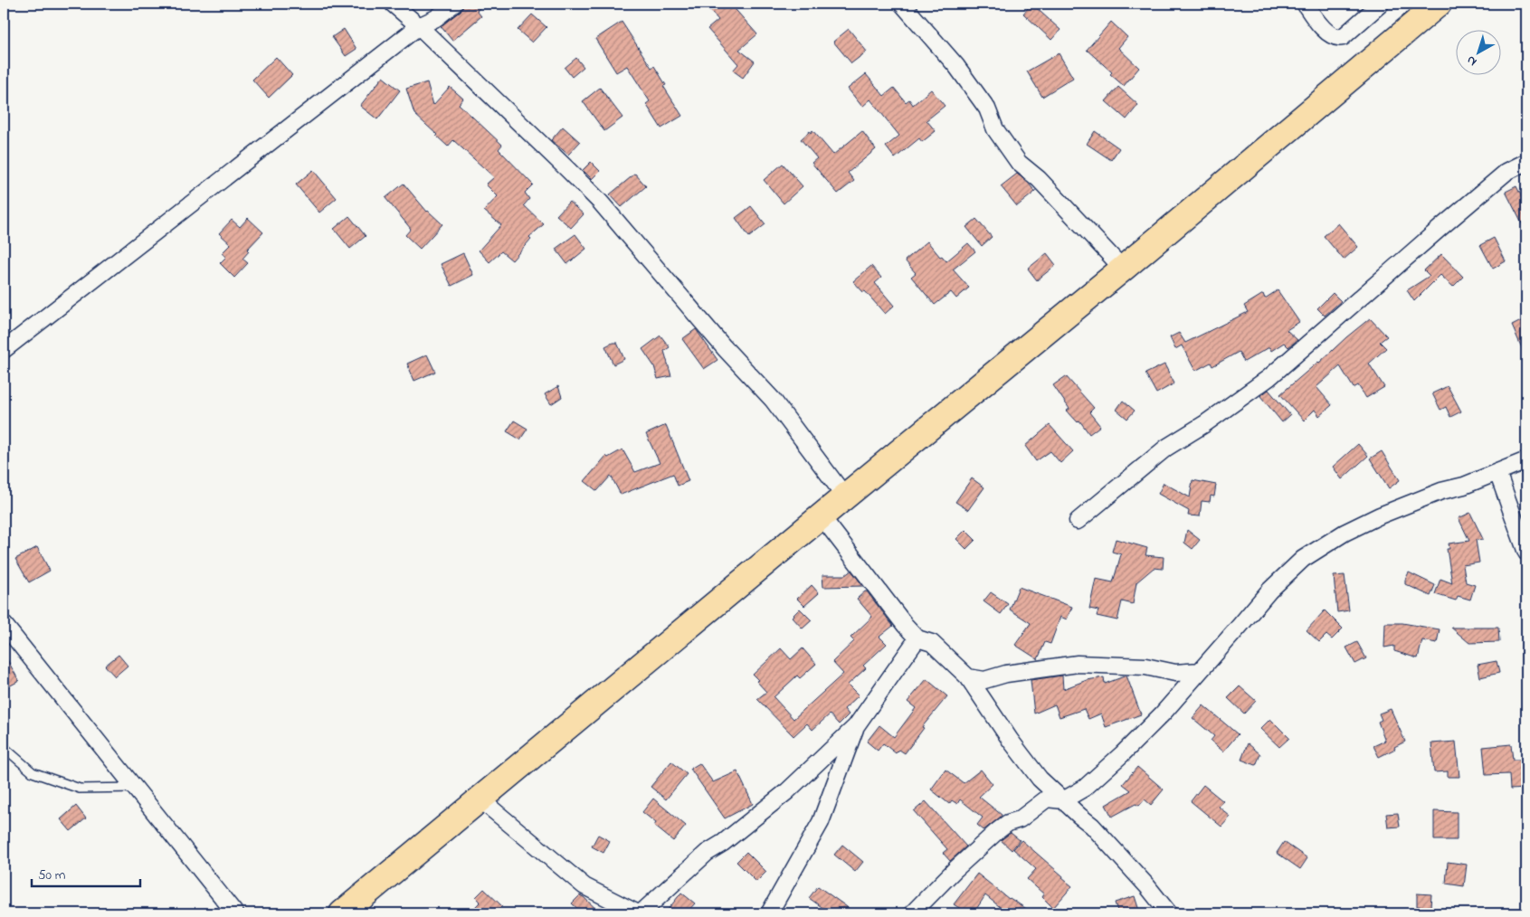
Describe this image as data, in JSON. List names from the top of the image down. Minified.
{"scale_bar":"50 m","north":"bottom left"}
